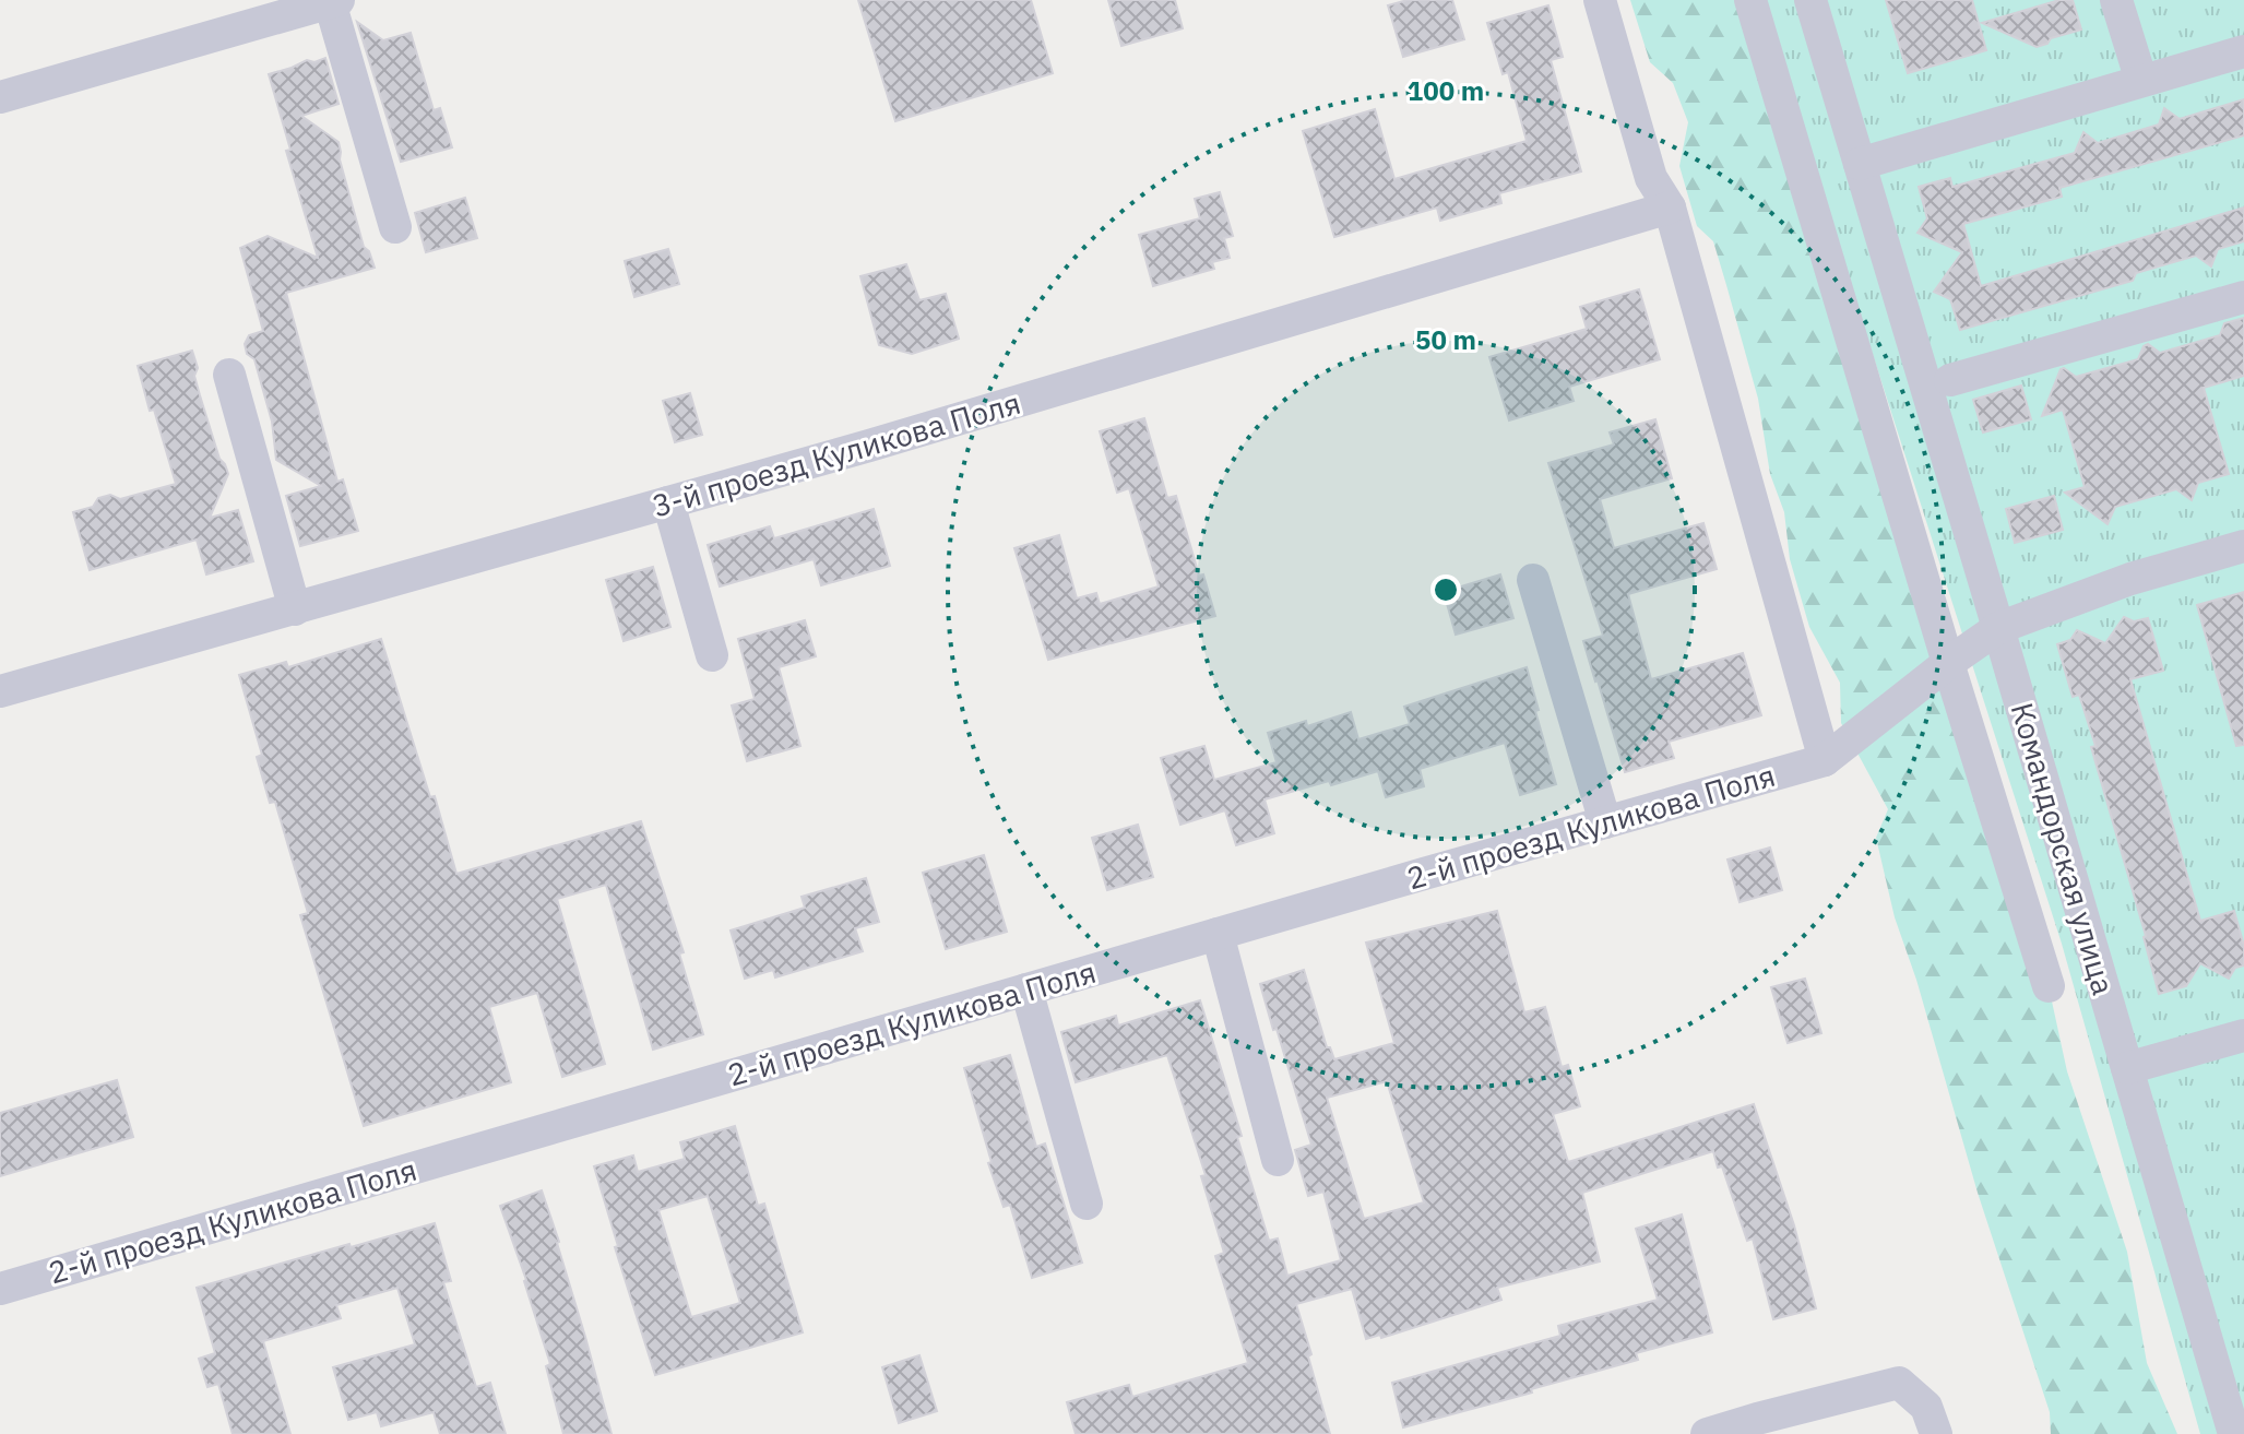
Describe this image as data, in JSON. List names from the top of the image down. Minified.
{"streets":{"street":["3-й проезд Куликова Поля","2-й проезд Куликова Поля","Командорская улица"]},"rings":["100 m","50 m"]}
